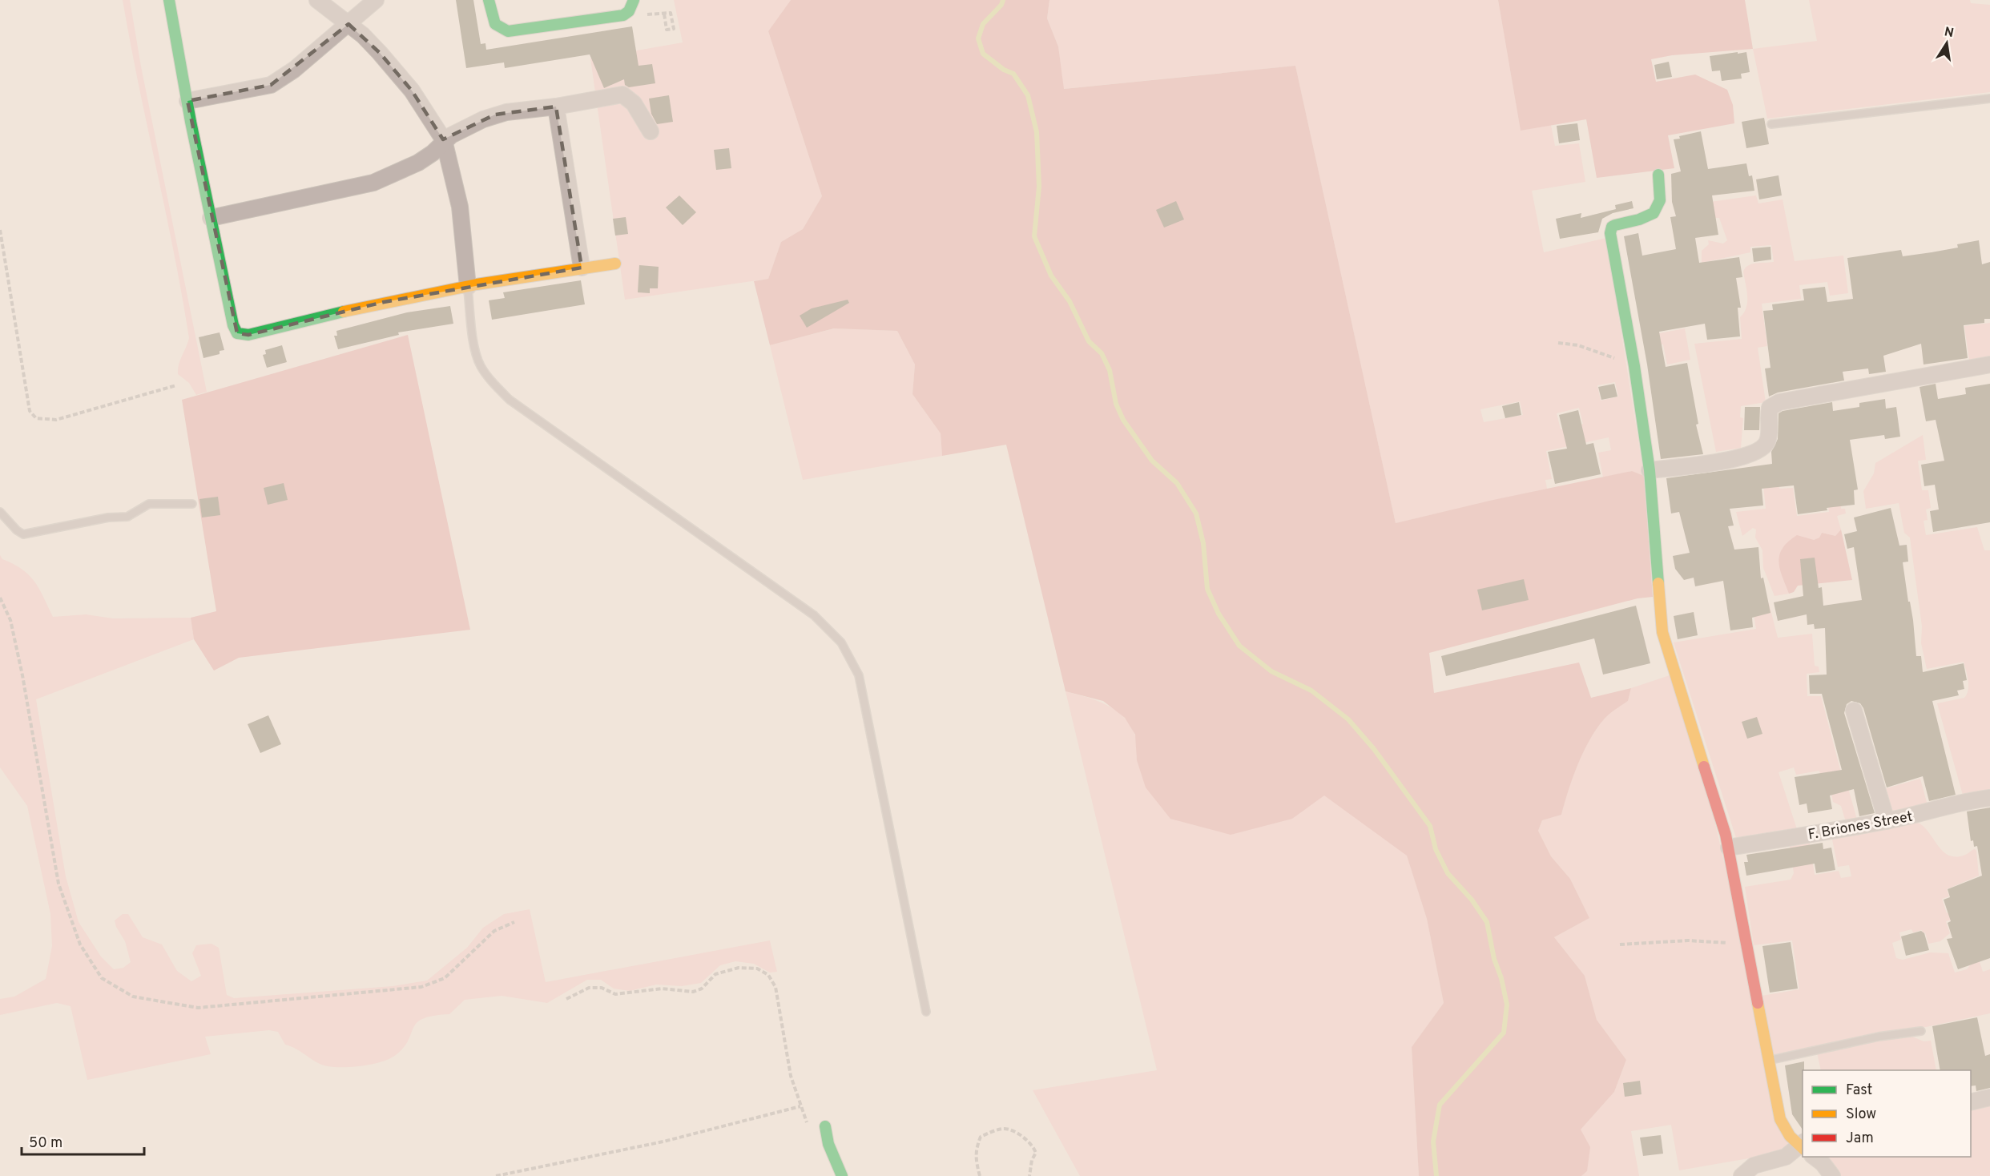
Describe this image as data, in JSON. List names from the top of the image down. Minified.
{"streets":{"street":["F. Briones Street"]},"legend":["Fast","Slow","Jam"],"scale_bar":"50 m","north":"top"}
